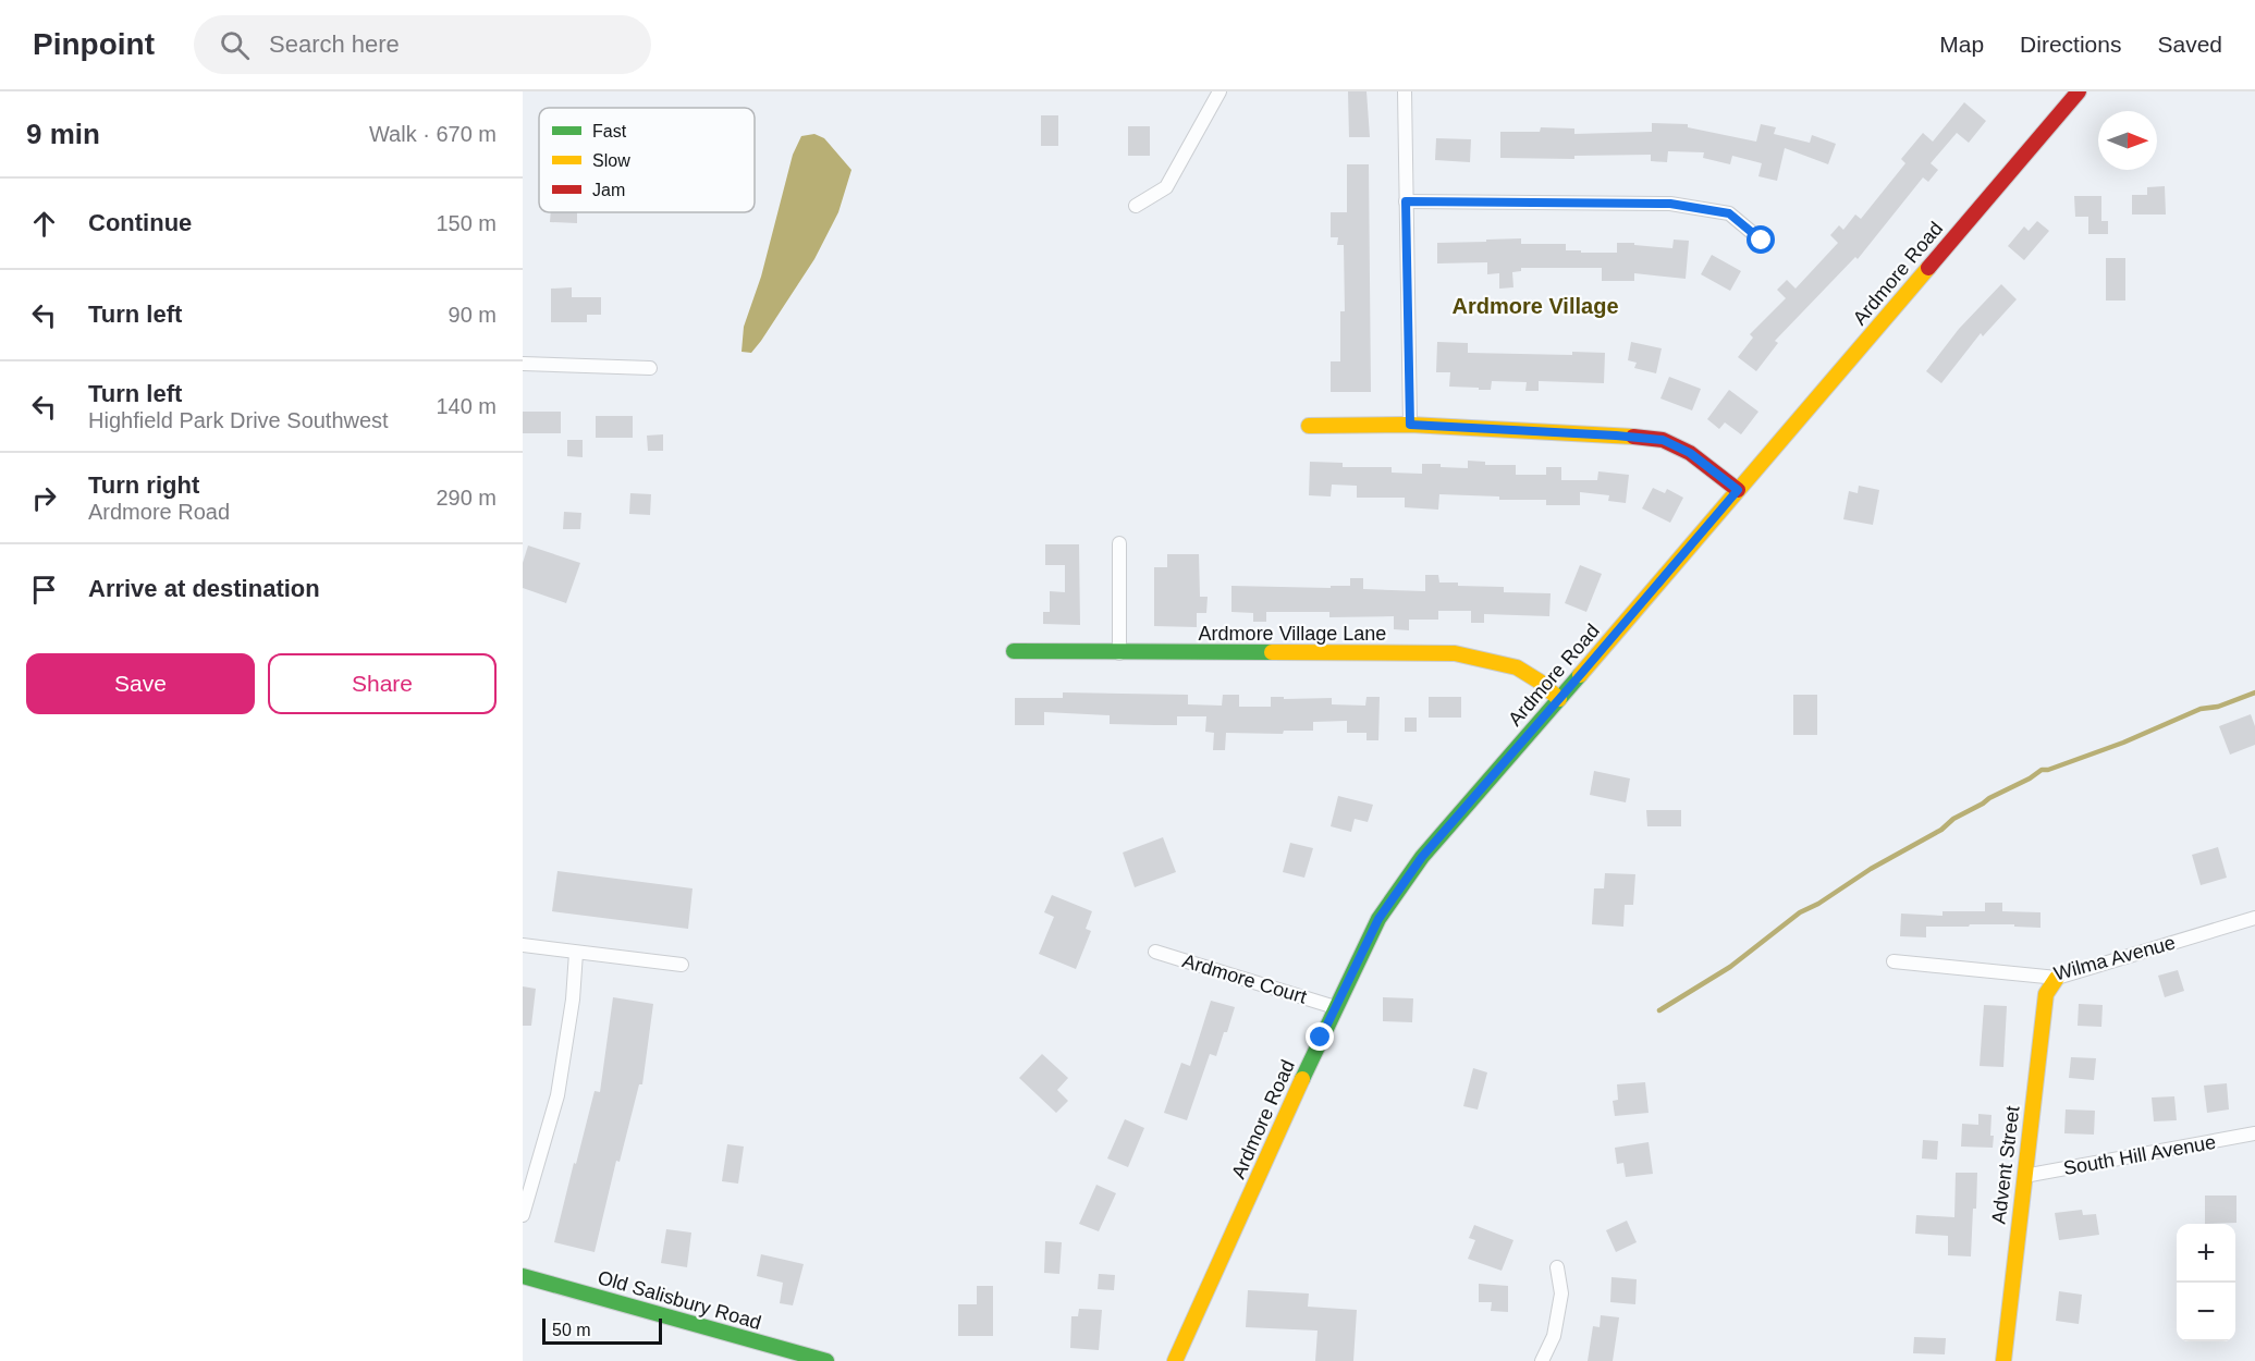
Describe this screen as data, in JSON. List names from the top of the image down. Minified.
{"streets":{"street":["Ardmore Road","Ardmore Village Lane","Wilma Avenue","Ardmore Court","South Hill Avenue","Advent Street","Old Salisbury Road"]},"crossings":[["Ardmore Road","Ardmore Village Lane"],["Ardmore Road","Ardmore Court"],["Wilma Avenue","Advent Street"],["South Hill Avenue","Advent Street"]],"districts":["Ardmore Village"],"legend":["Fast","Slow","Jam"],"scale_bar":"50 m","north":"right","page":{"header":"Pinpoint","search":"Search here","nav":["Map","Directions","Saved"],"heading":["9 min","Walk · 670 m"],"list":[["Continue","150 m"],["Turn left","90 m"],["Turn left","Highfield Park Drive Southwest","140 m"],["Turn right","Ardmore Road","290 m"],"Arrive at destination"],"buttons":["Save","Share"],"map_buttons":["+","−"],"scale":"50 m"}}
